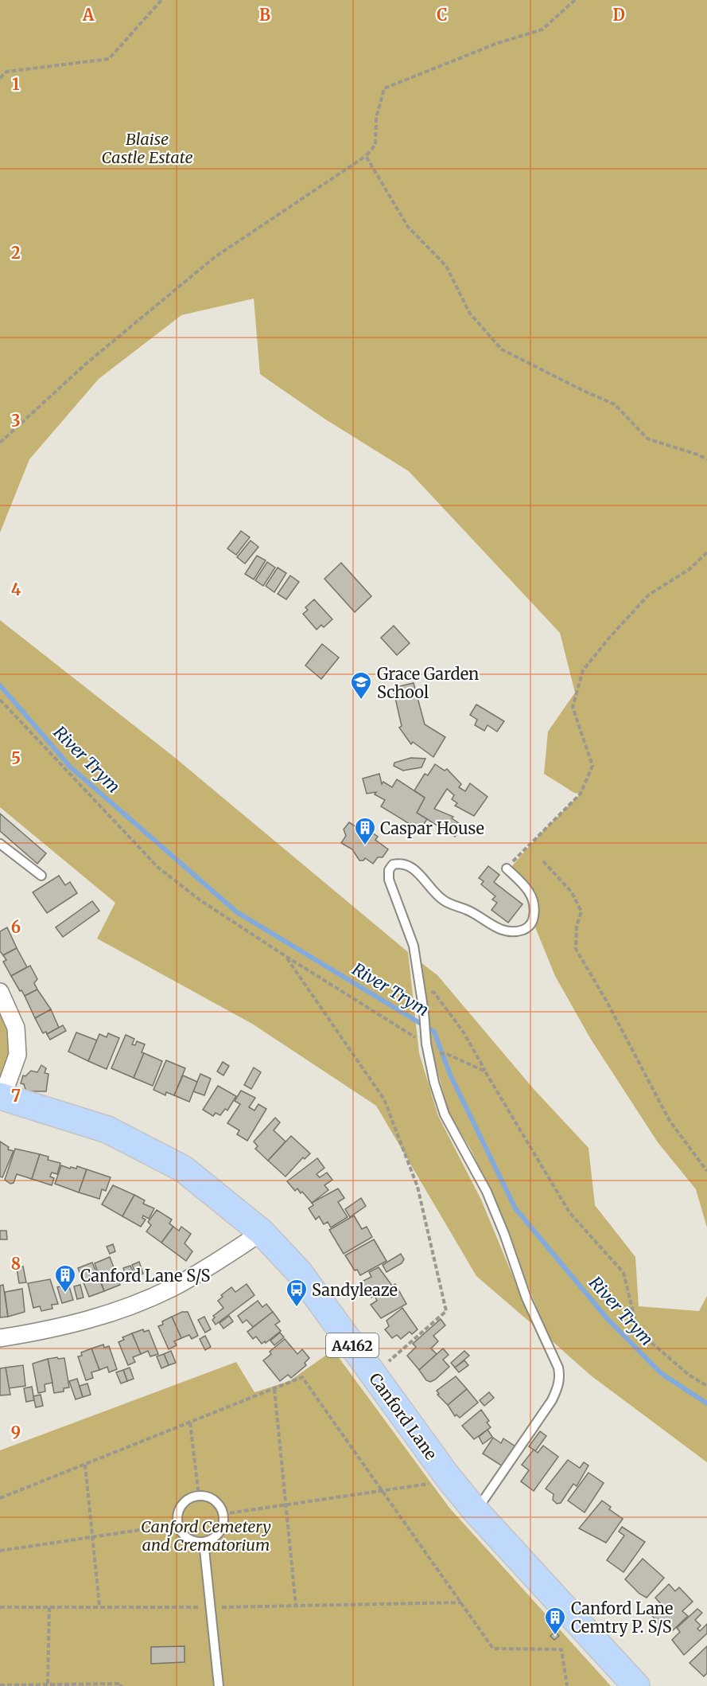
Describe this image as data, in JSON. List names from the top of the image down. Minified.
{"streets":{"main road":["A4162","Canford Lane"]},"water":["River Trym"],"parks":["Blaise Castle Estate","Canford Cemetery and Crematorium"],"places":{"school or university":["Grace Garden School"],"building":["Caspar House","Canford Lane S/S","Canford Lane Cemtry P. S/S"],"bus stop":["Sandyleaze"]},"grid":{"columns":["A","B","C","D"],"rows":["1","2","3","4","5","6","7","8","9"]}}
